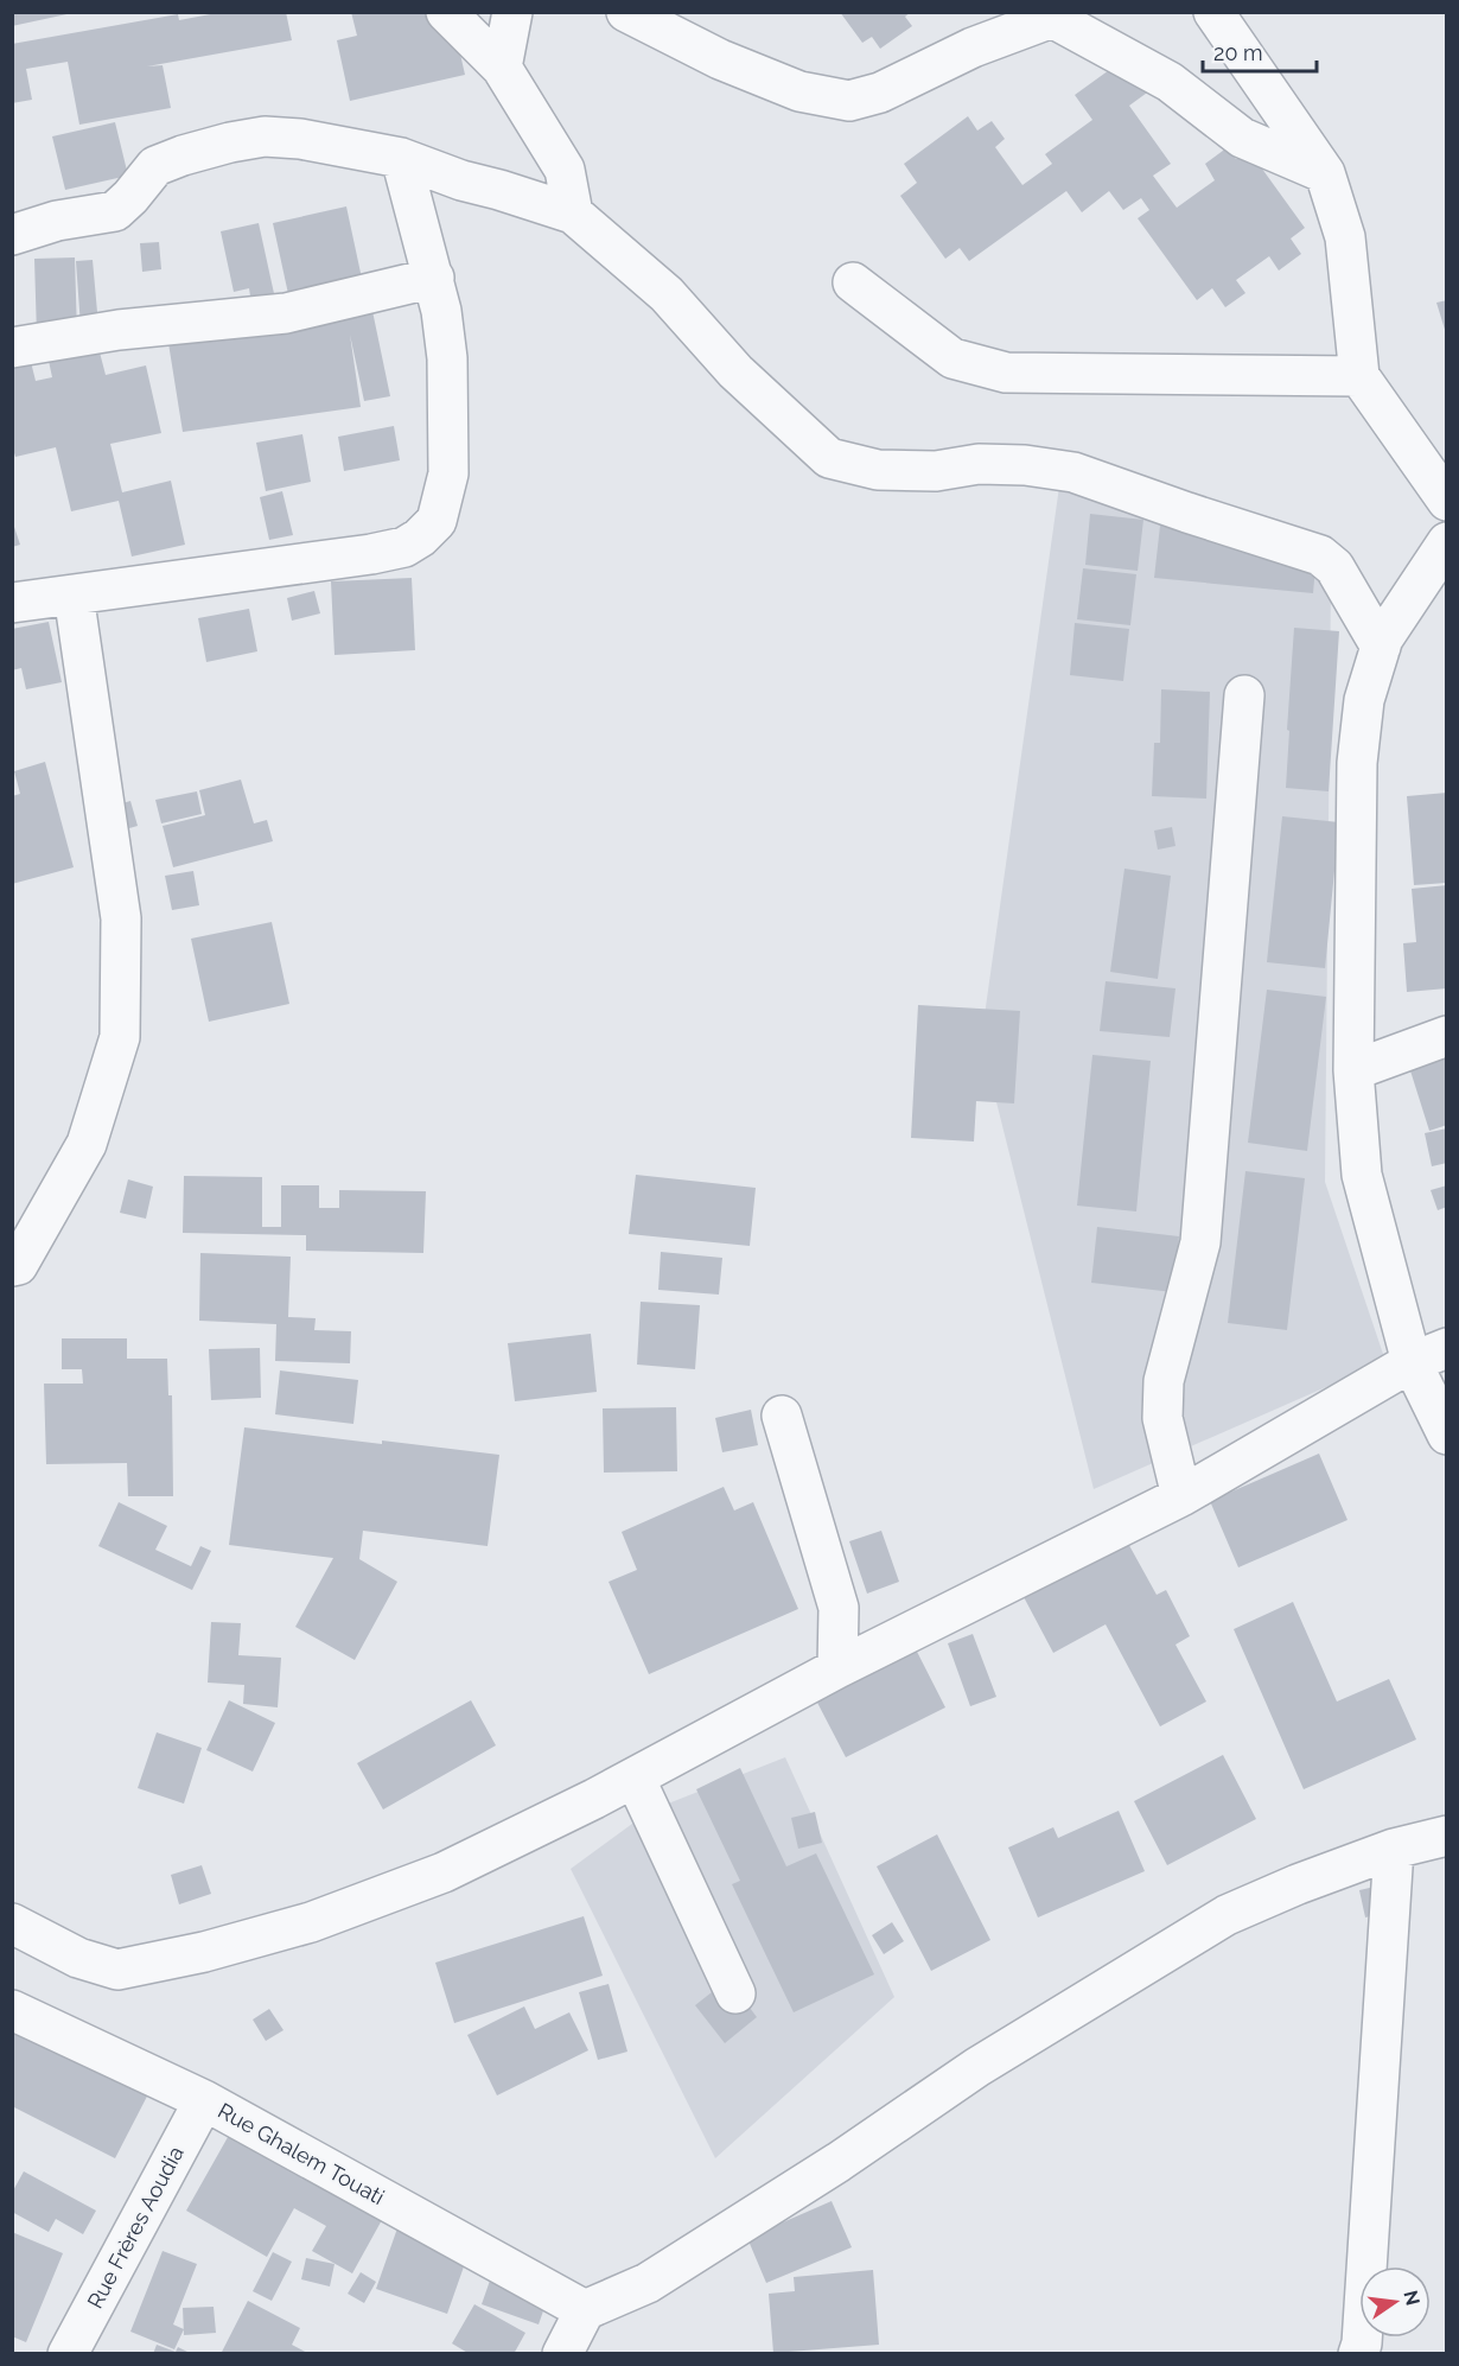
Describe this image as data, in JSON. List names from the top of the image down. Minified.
{"streets":{"street":["Rue Ghalem Touati","Rue Frères Aoudia"]},"crossings":[["Rue Ghalem Touati","Rue Frères Aoudia"]],"scale_bar":"20 m","north":"right"}
